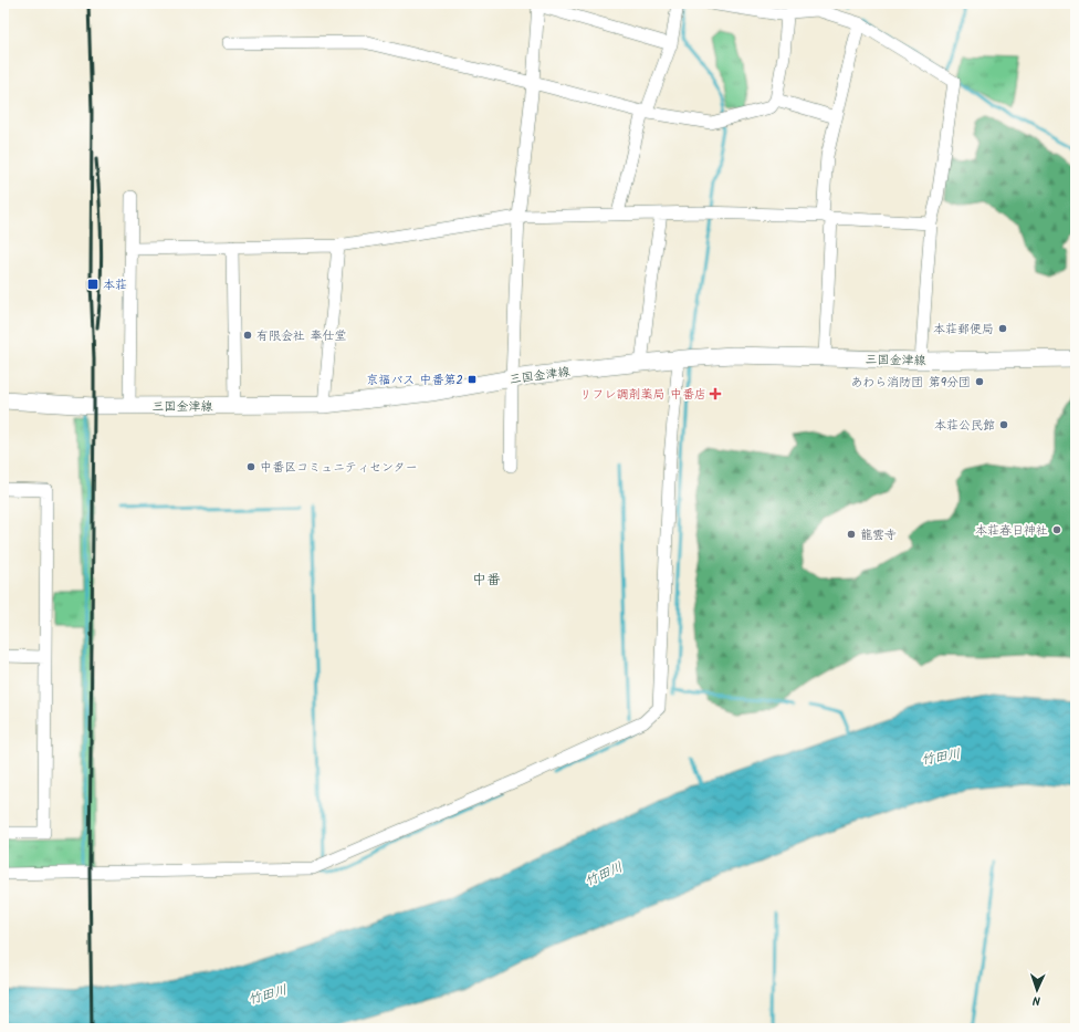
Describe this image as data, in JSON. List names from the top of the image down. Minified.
{"streets":{"main road":["三国金津線"]},"districts":["中番"],"water":["竹田川"],"places":{"transit":["本荘","京福バス 中番第2"],"other":["本荘郵便局","有限会社 奉仕堂","あわら消防団 第9分団","本荘公民館","中番区コミュニティセンター","本荘春日神社","龍雲寺"],"health":["リフレ調剤薬局 中番店"]},"north":"bottom"}
